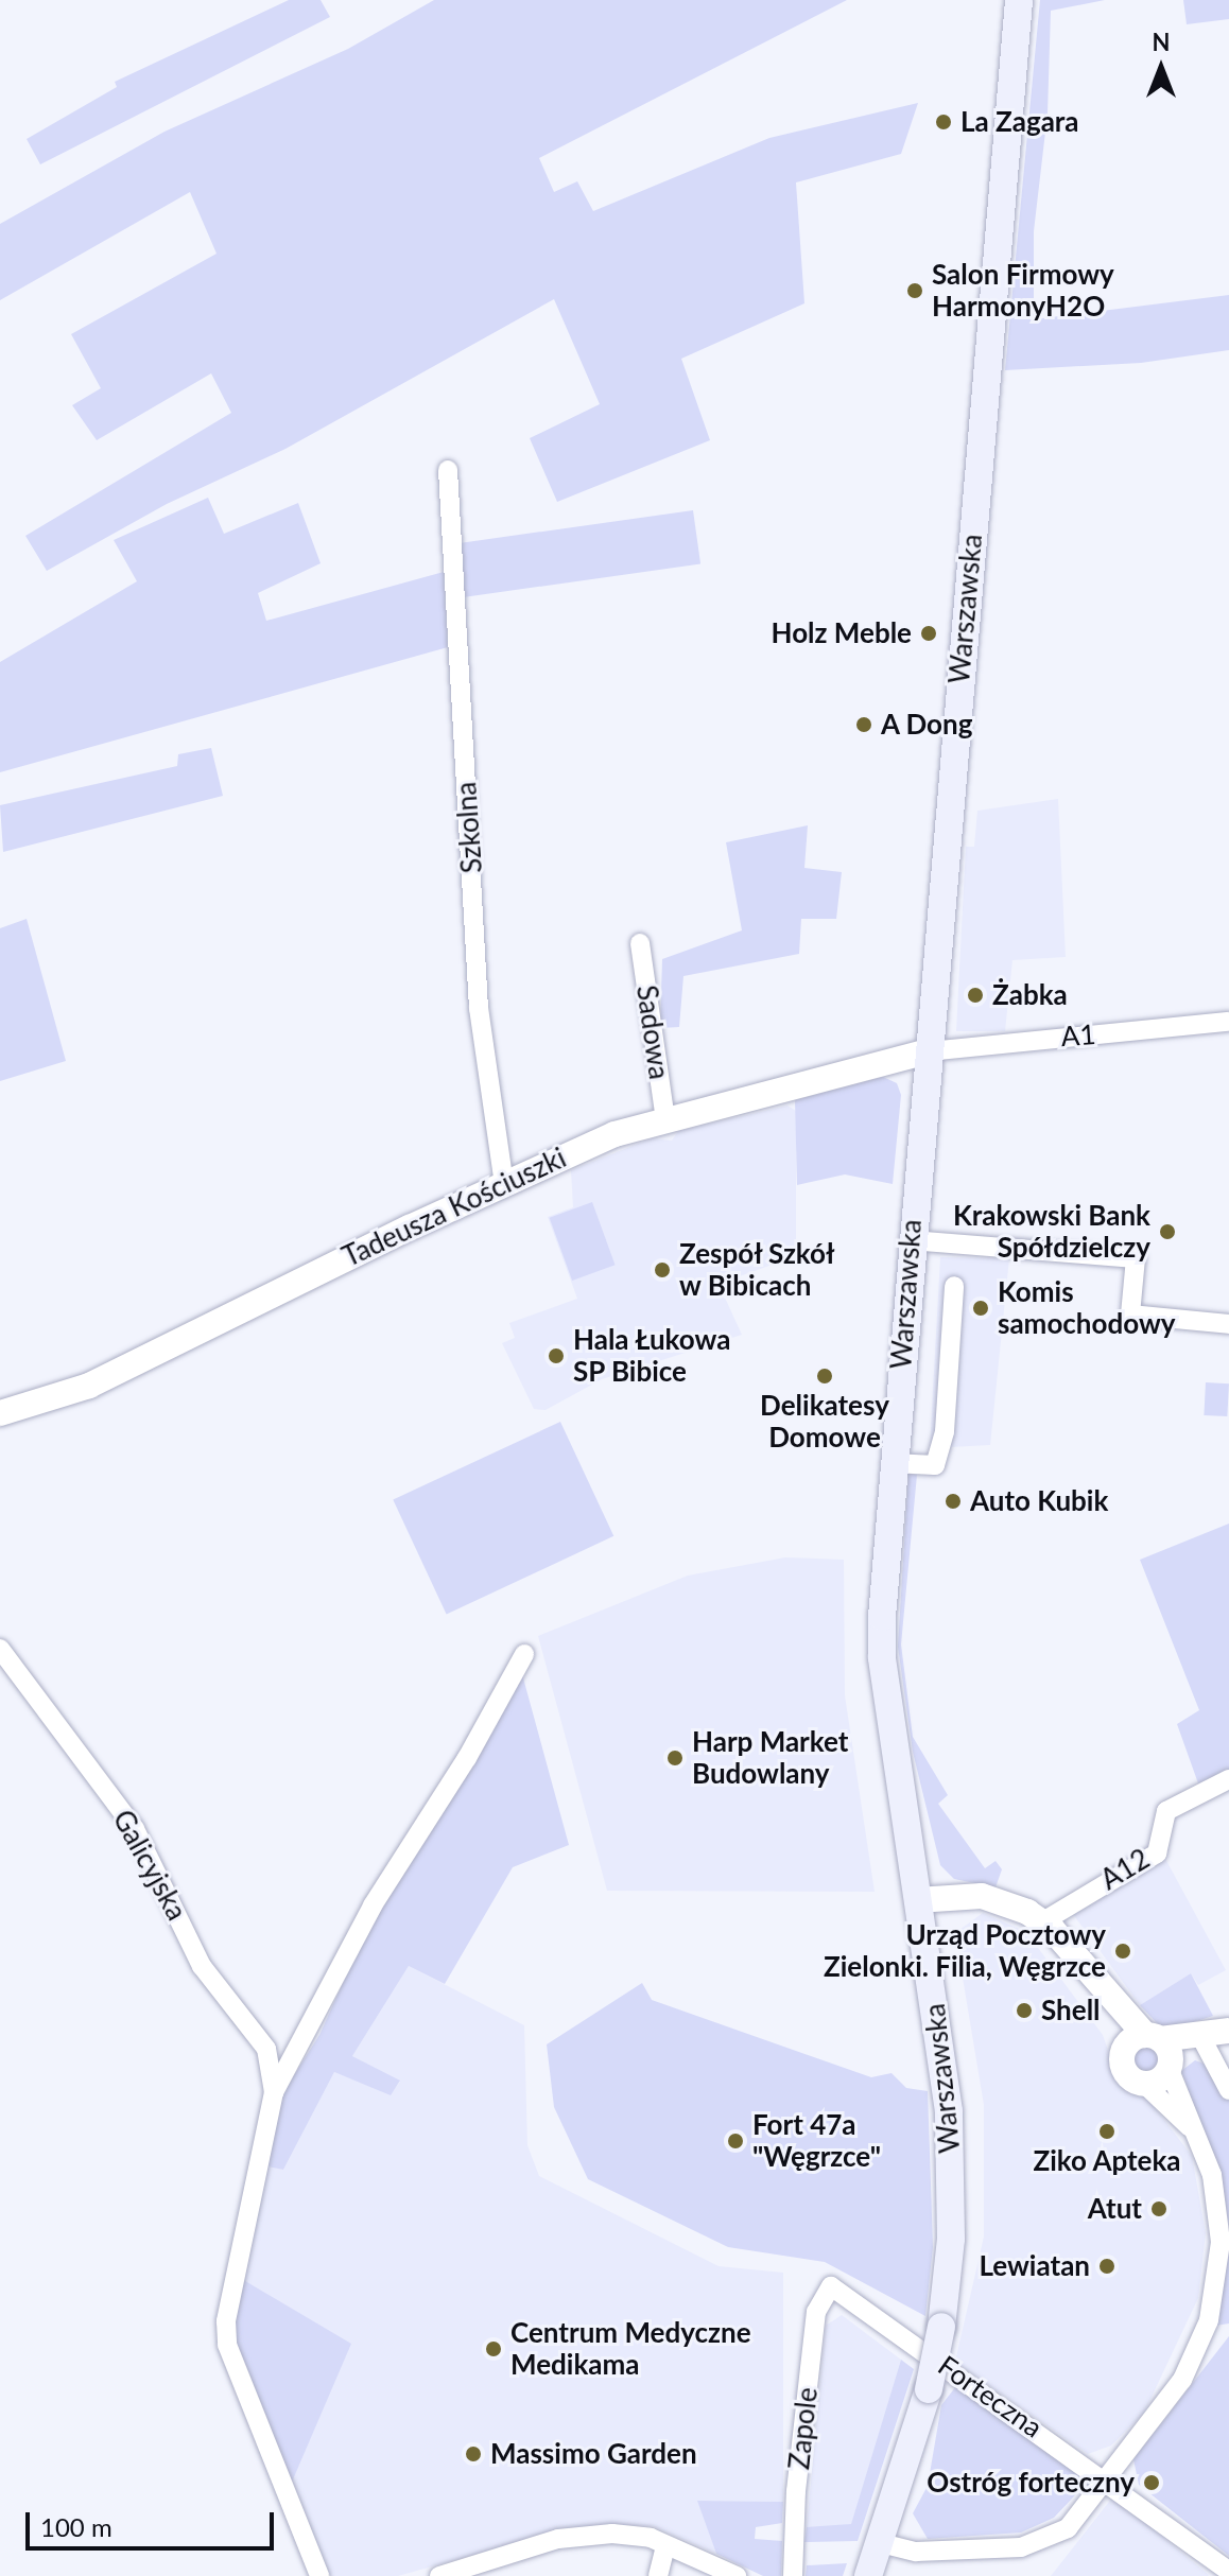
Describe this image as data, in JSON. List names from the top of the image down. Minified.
{"streets":{"main road":["Warszawska"],"street":["Szkolna","Sadowa","A1","Tadeusza Kościuszki","Galicyjska","A12","Forteczna","Zapole"]},"crossings":[["Warszawska","A1"],["Warszawska","Tadeusza Kościuszki"],["Szkolna","Tadeusza Kościuszki"],["Sadowa","Tadeusza Kościuszki"],["A1","Tadeusza Kościuszki"],["Forteczna","Zapole"]],"places":["La Zagara","Salon Firmowy HarmonyH2O","Holz Meble","A Dong","Żabka","Krakowski Bank Spółdzielczy","Zespół Szkół w Bibicach","Komis samochodowy","Hala Łukowa SP Bibice","Delikatesy Domowe","Auto Kubik","Harp Market Budowlany","Urząd Pocztowy Zielonki. Filia, Węgrzce","Shell","Ziko Apteka","Fort 47a \"Węgrzce\"","Atut","Lewiatan","Centrum Medyczne Medikama","Massimo Garden","Ostróg forteczny"],"scale_bar":"100 m","north":"top"}
